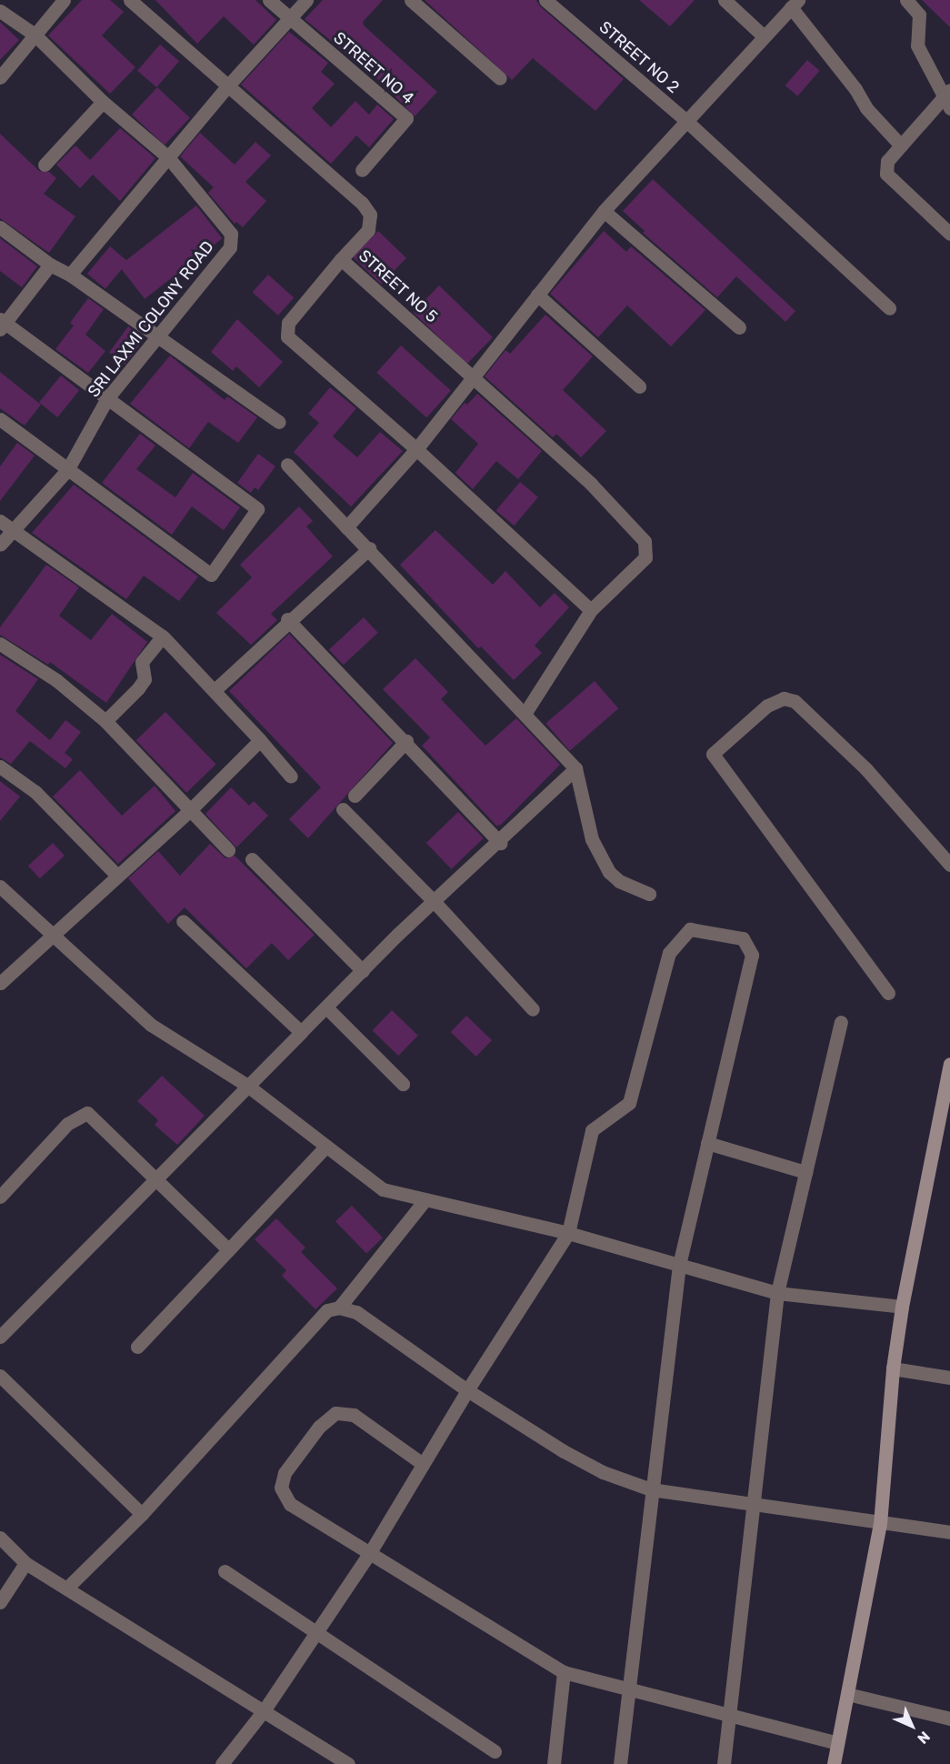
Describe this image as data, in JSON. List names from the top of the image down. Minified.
{"streets":{"street":["STREET NO 2","STREET NO 4","STREET NO 5","SRI LAXMI COLONY ROAD"]},"north":"bottom right"}
